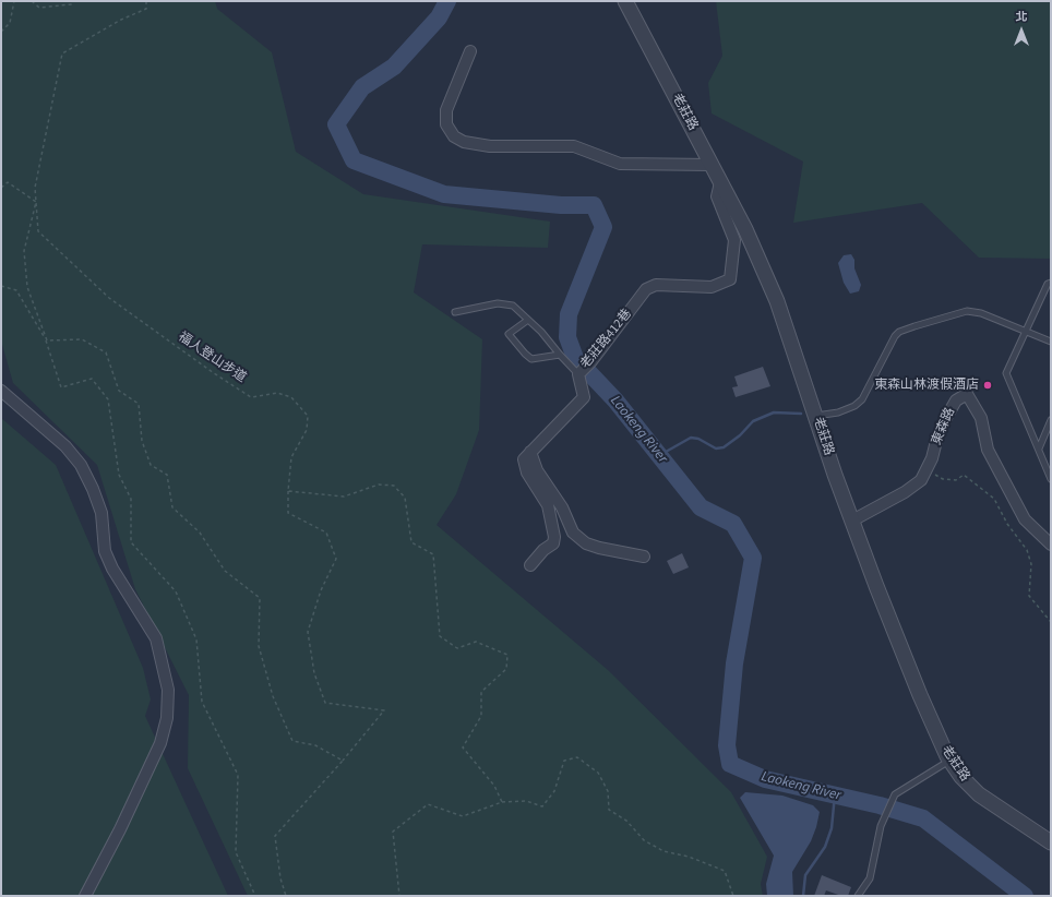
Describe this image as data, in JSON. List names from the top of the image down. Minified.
{"streets":{"street":["老莊路","老莊路412巷","東森路"],"path":["福人登山步道"]},"crossings":[["老莊路","老莊路412巷"],["老莊路","東森路"]],"water":["Laokeng River"],"places":["東森山林渡假酒店"],"north":"top"}
